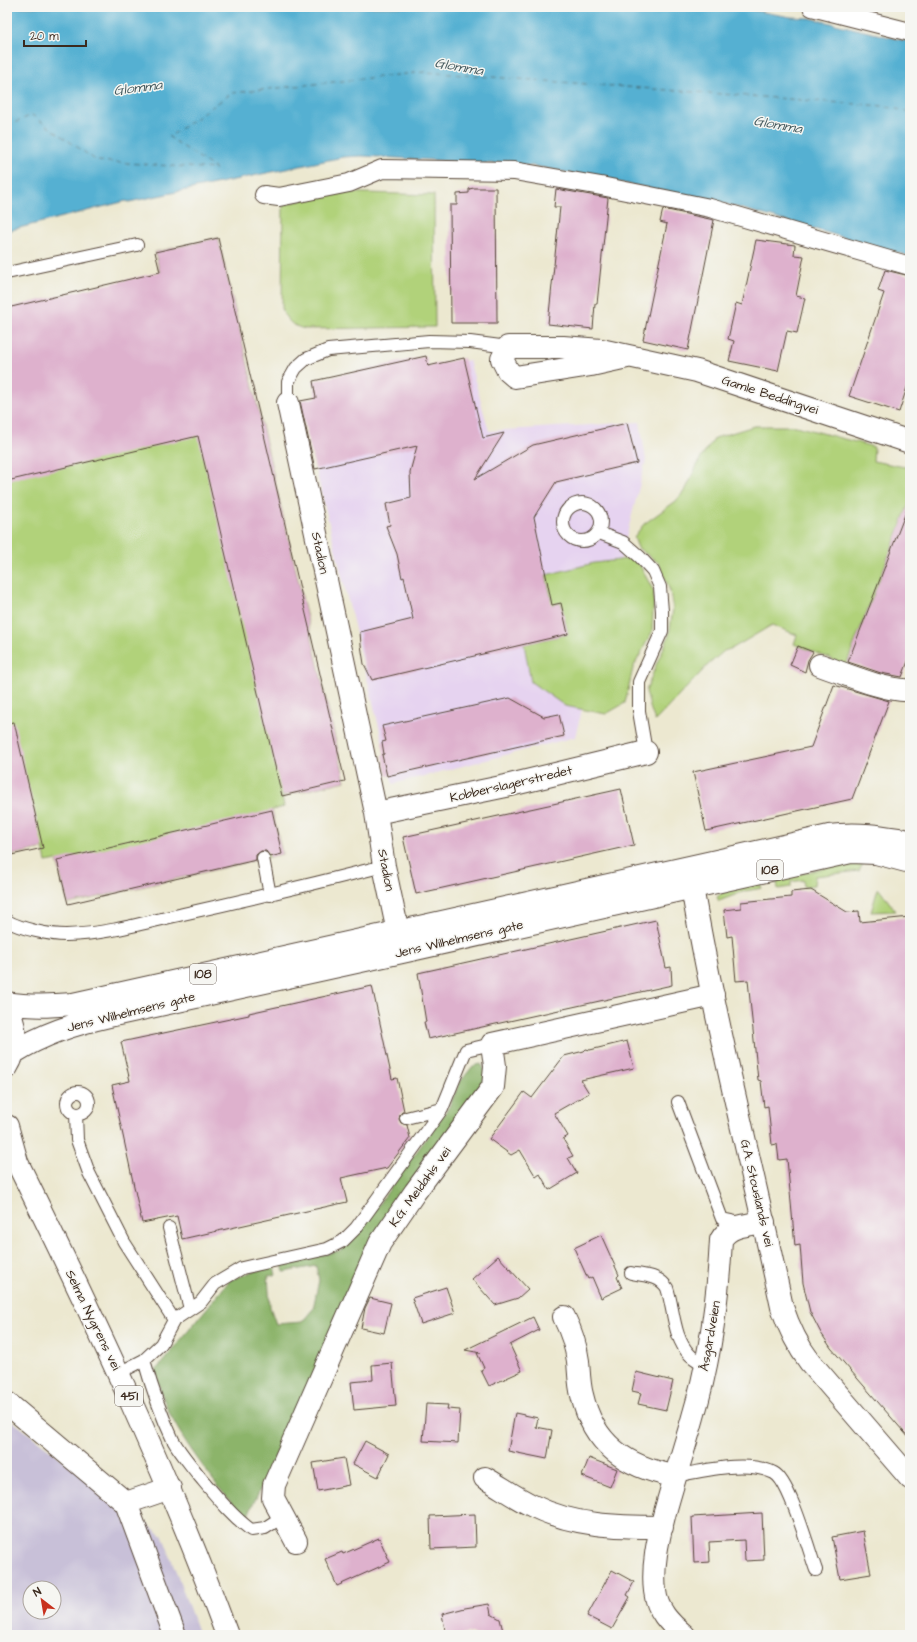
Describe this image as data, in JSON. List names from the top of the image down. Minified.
{"streets":{"street":["Gamle Beddingvei","Stadion","Kobberslagerstredet","108","Jens Wilhelmsens gate","K.G. Meldahls vei","G.A. Stouslands vei","Selma Nygrens vei","Åsgårdveien","451"]},"crossings":[["Gamle Beddingvei","Stadion"],["Stadion","Kobberslagerstredet"],["Stadion","Jens Wilhelmsens gate"],["108","Jens Wilhelmsens gate"],["Jens Wilhelmsens gate","G.A. Stouslands vei"],["G.A. Stouslands vei","Åsgårdveien"]],"water":["Glomma"],"scale_bar":"20 m","north":"top left"}
